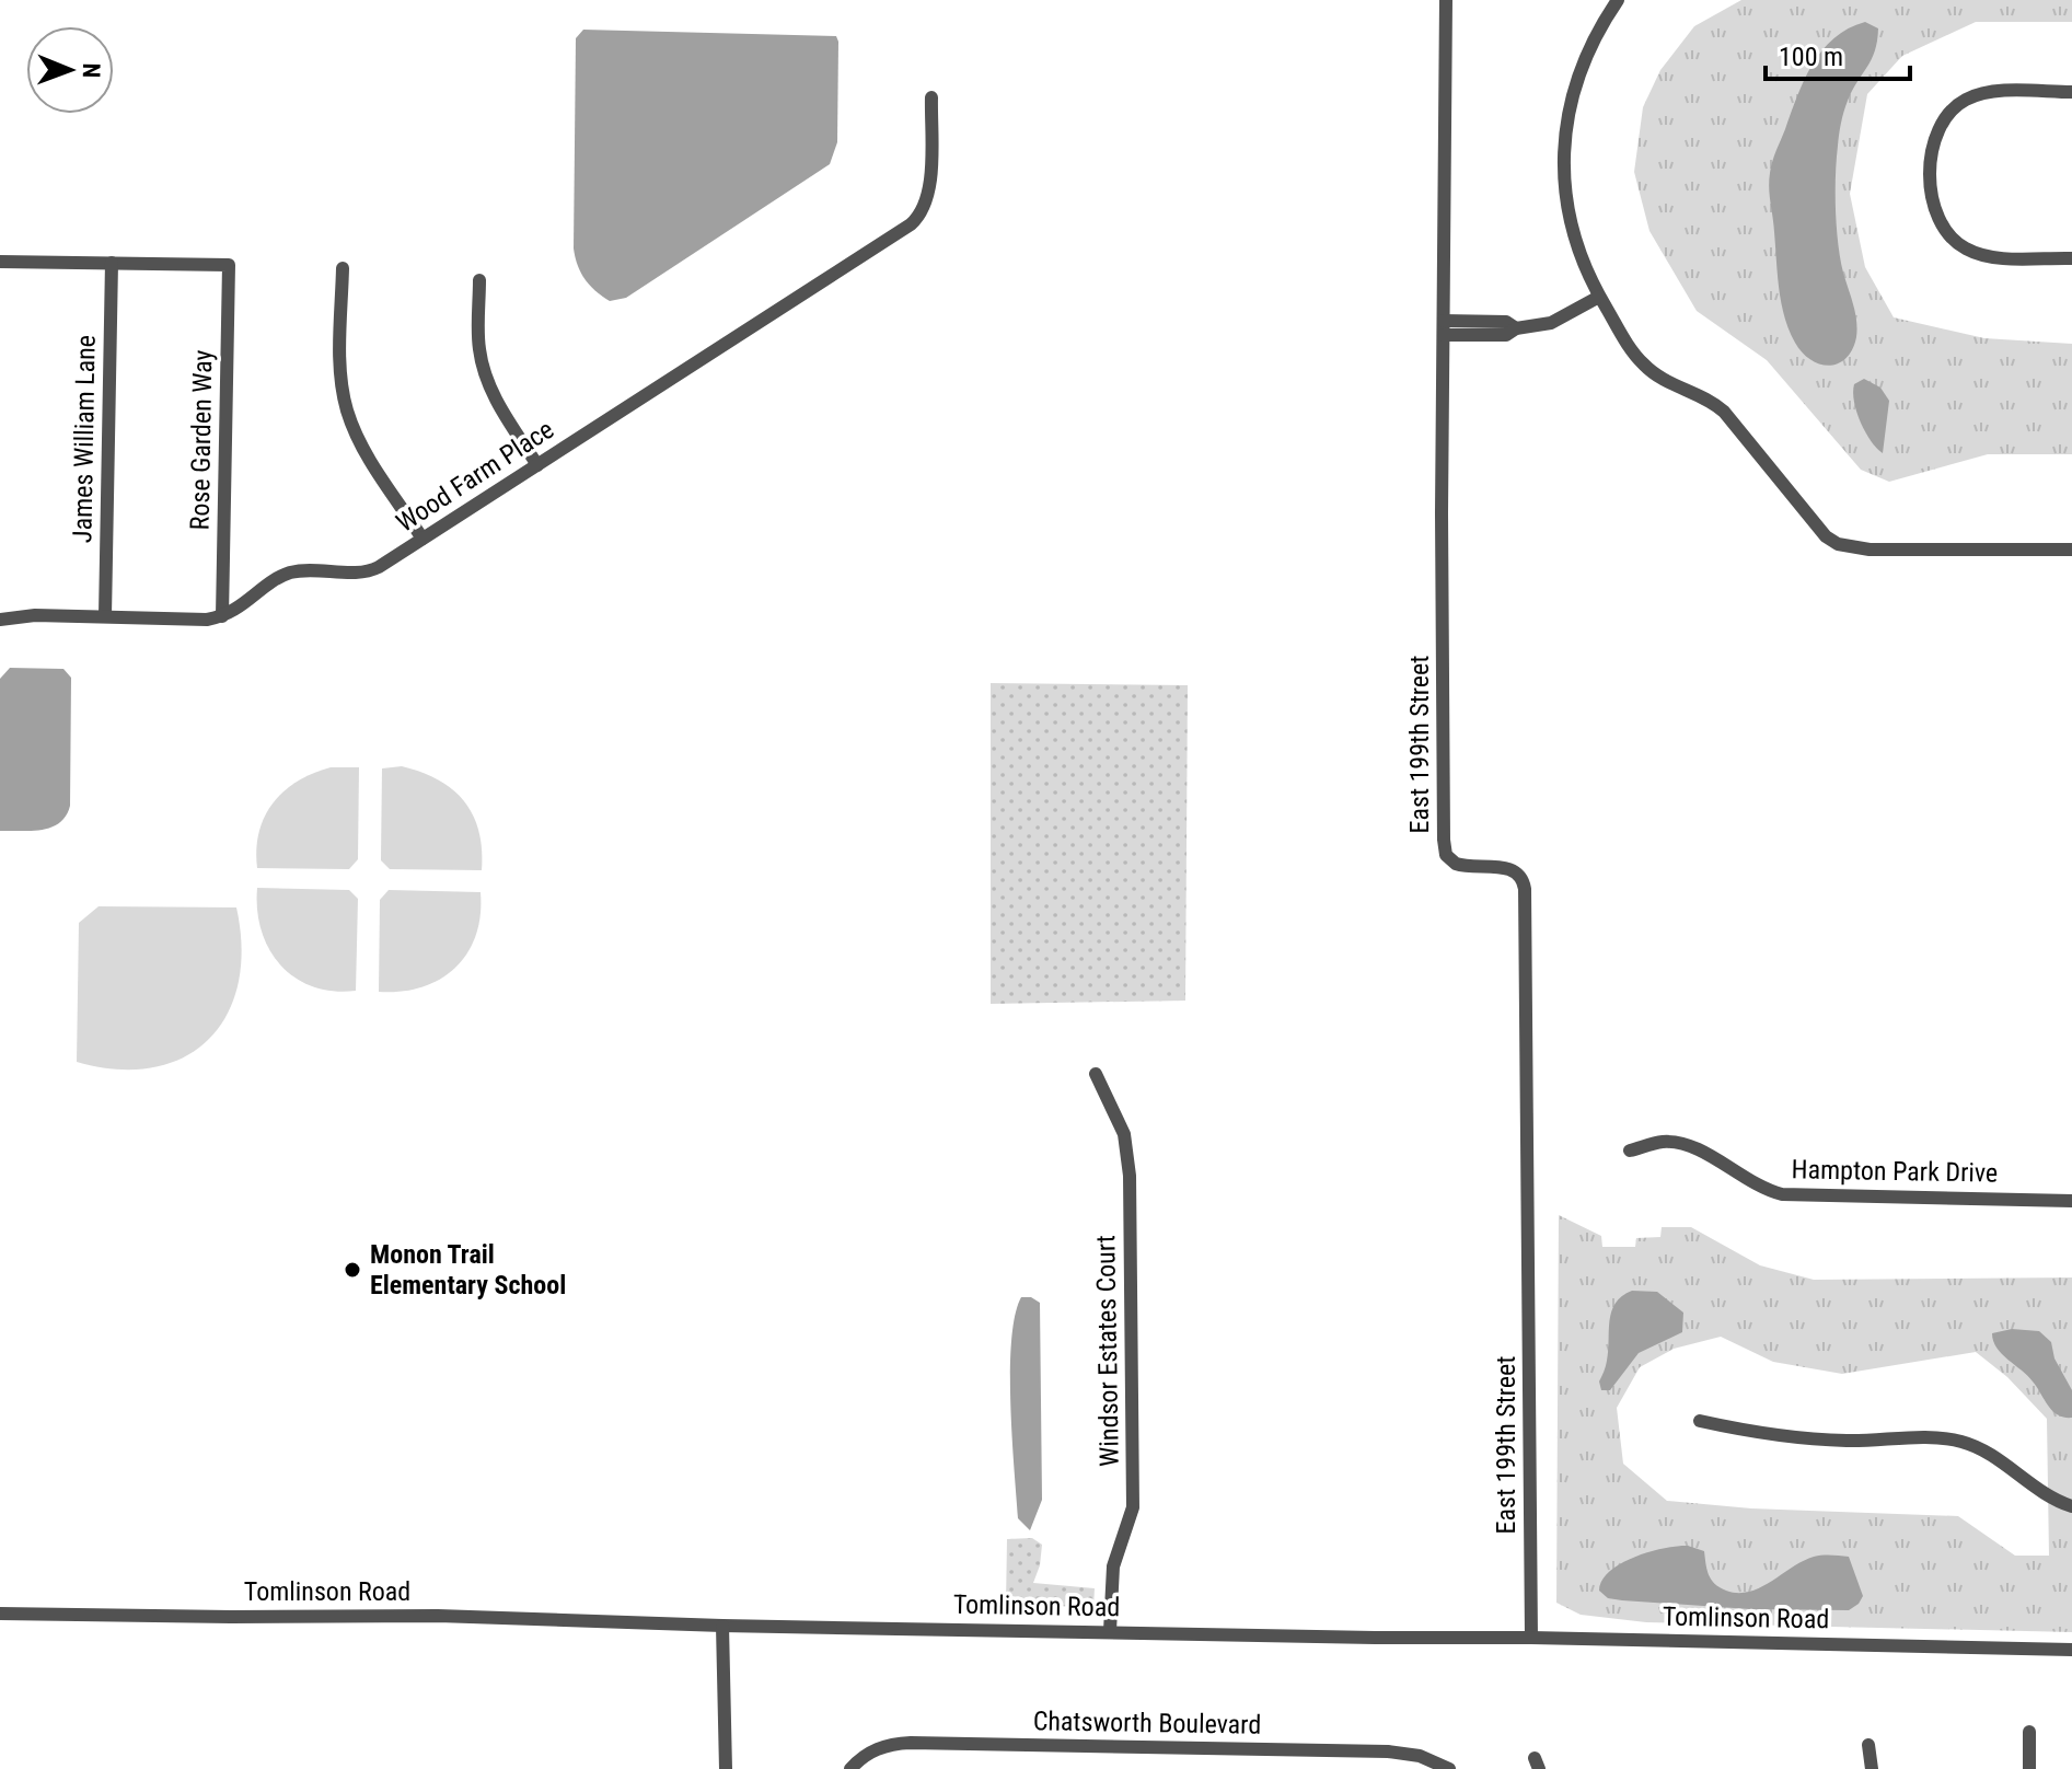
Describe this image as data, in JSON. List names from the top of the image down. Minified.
{"streets":{"street":["James William Lane","Rose Garden Way","Wood Farm Place","East 199th Street","Hampton Park Drive","Windsor Estates Court","Tomlinson Road","Chatsworth Boulevard"]},"crossings":[["James William Lane","Rose Garden Way"],["James William Lane","Wood Farm Place"],["Rose Garden Way","Wood Farm Place"],["East 199th Street","Tomlinson Road"],["Windsor Estates Court","Tomlinson Road"]],"places":["Monon Trail Elementary School"],"scale_bar":"100 m","north":"right"}
